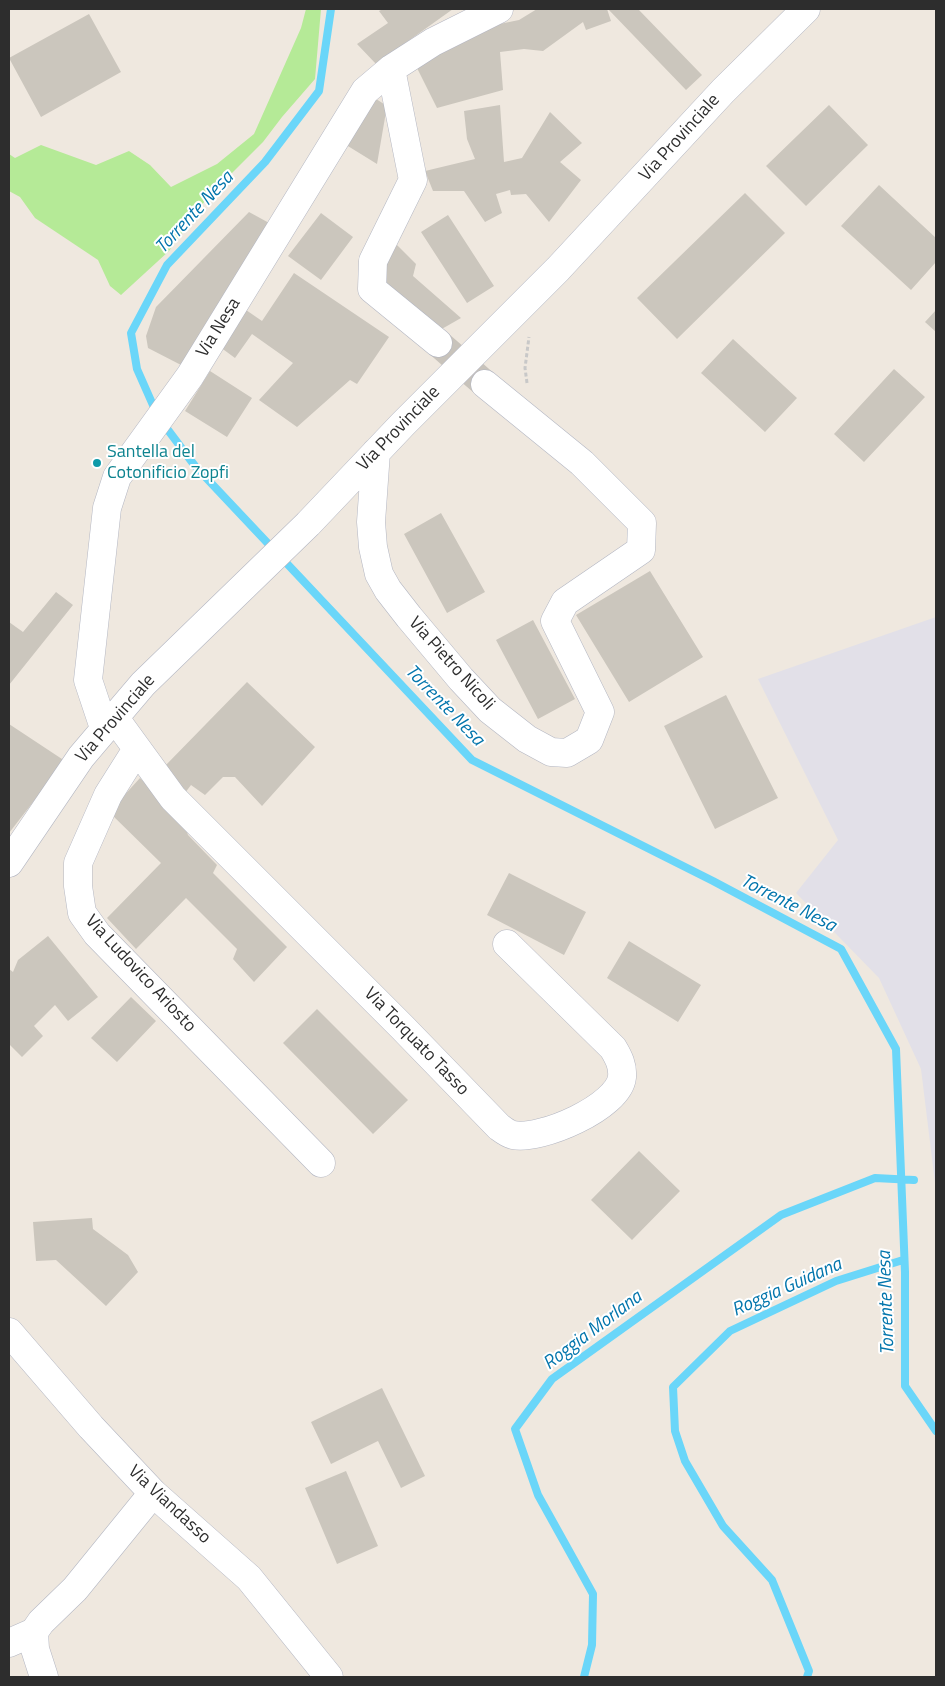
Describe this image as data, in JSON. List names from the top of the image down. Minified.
{"streets":{"street":["Via Provinciale","Via Nesa","Via Pietro Nicoli","Via Ludovico Ariosto","Via Torquato Tasso","Via Viandasso"]},"crossings":[["Via Provinciale","Via Nesa"],["Via Provinciale","Via Pietro Nicoli"],["Via Provinciale","Via Torquato Tasso"],["Via Nesa","Via Torquato Tasso"],["Via Ludovico Ariosto","Via Torquato Tasso"]],"water":["Torrente Nesa","Roggia Guidana","Roggia Morlana"],"places":["Santella del Cotonificio Zopfi"]}
